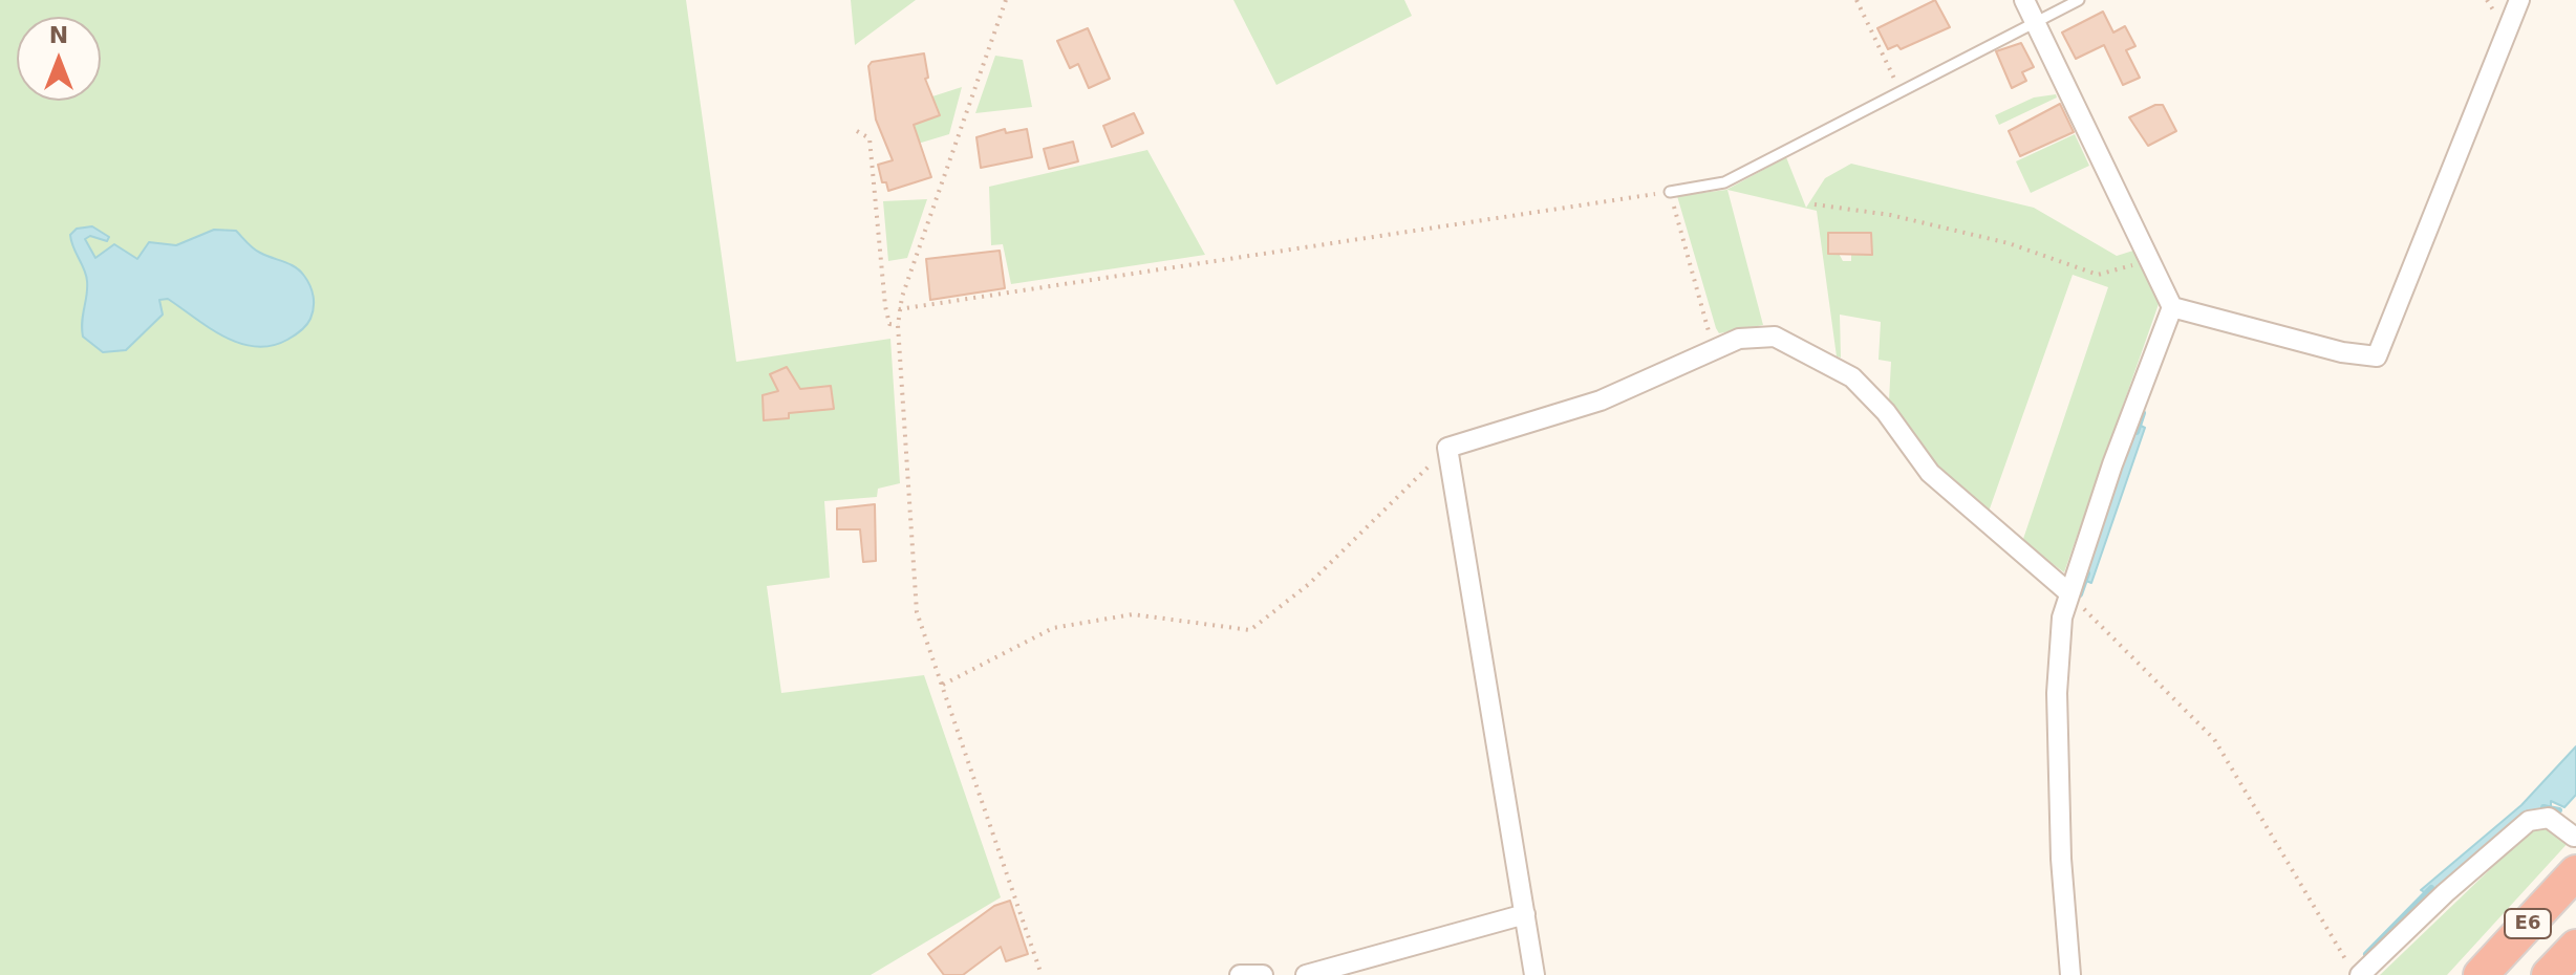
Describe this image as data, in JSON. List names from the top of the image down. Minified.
{"streets":{"highway":["E6"]},"north":"top"}
